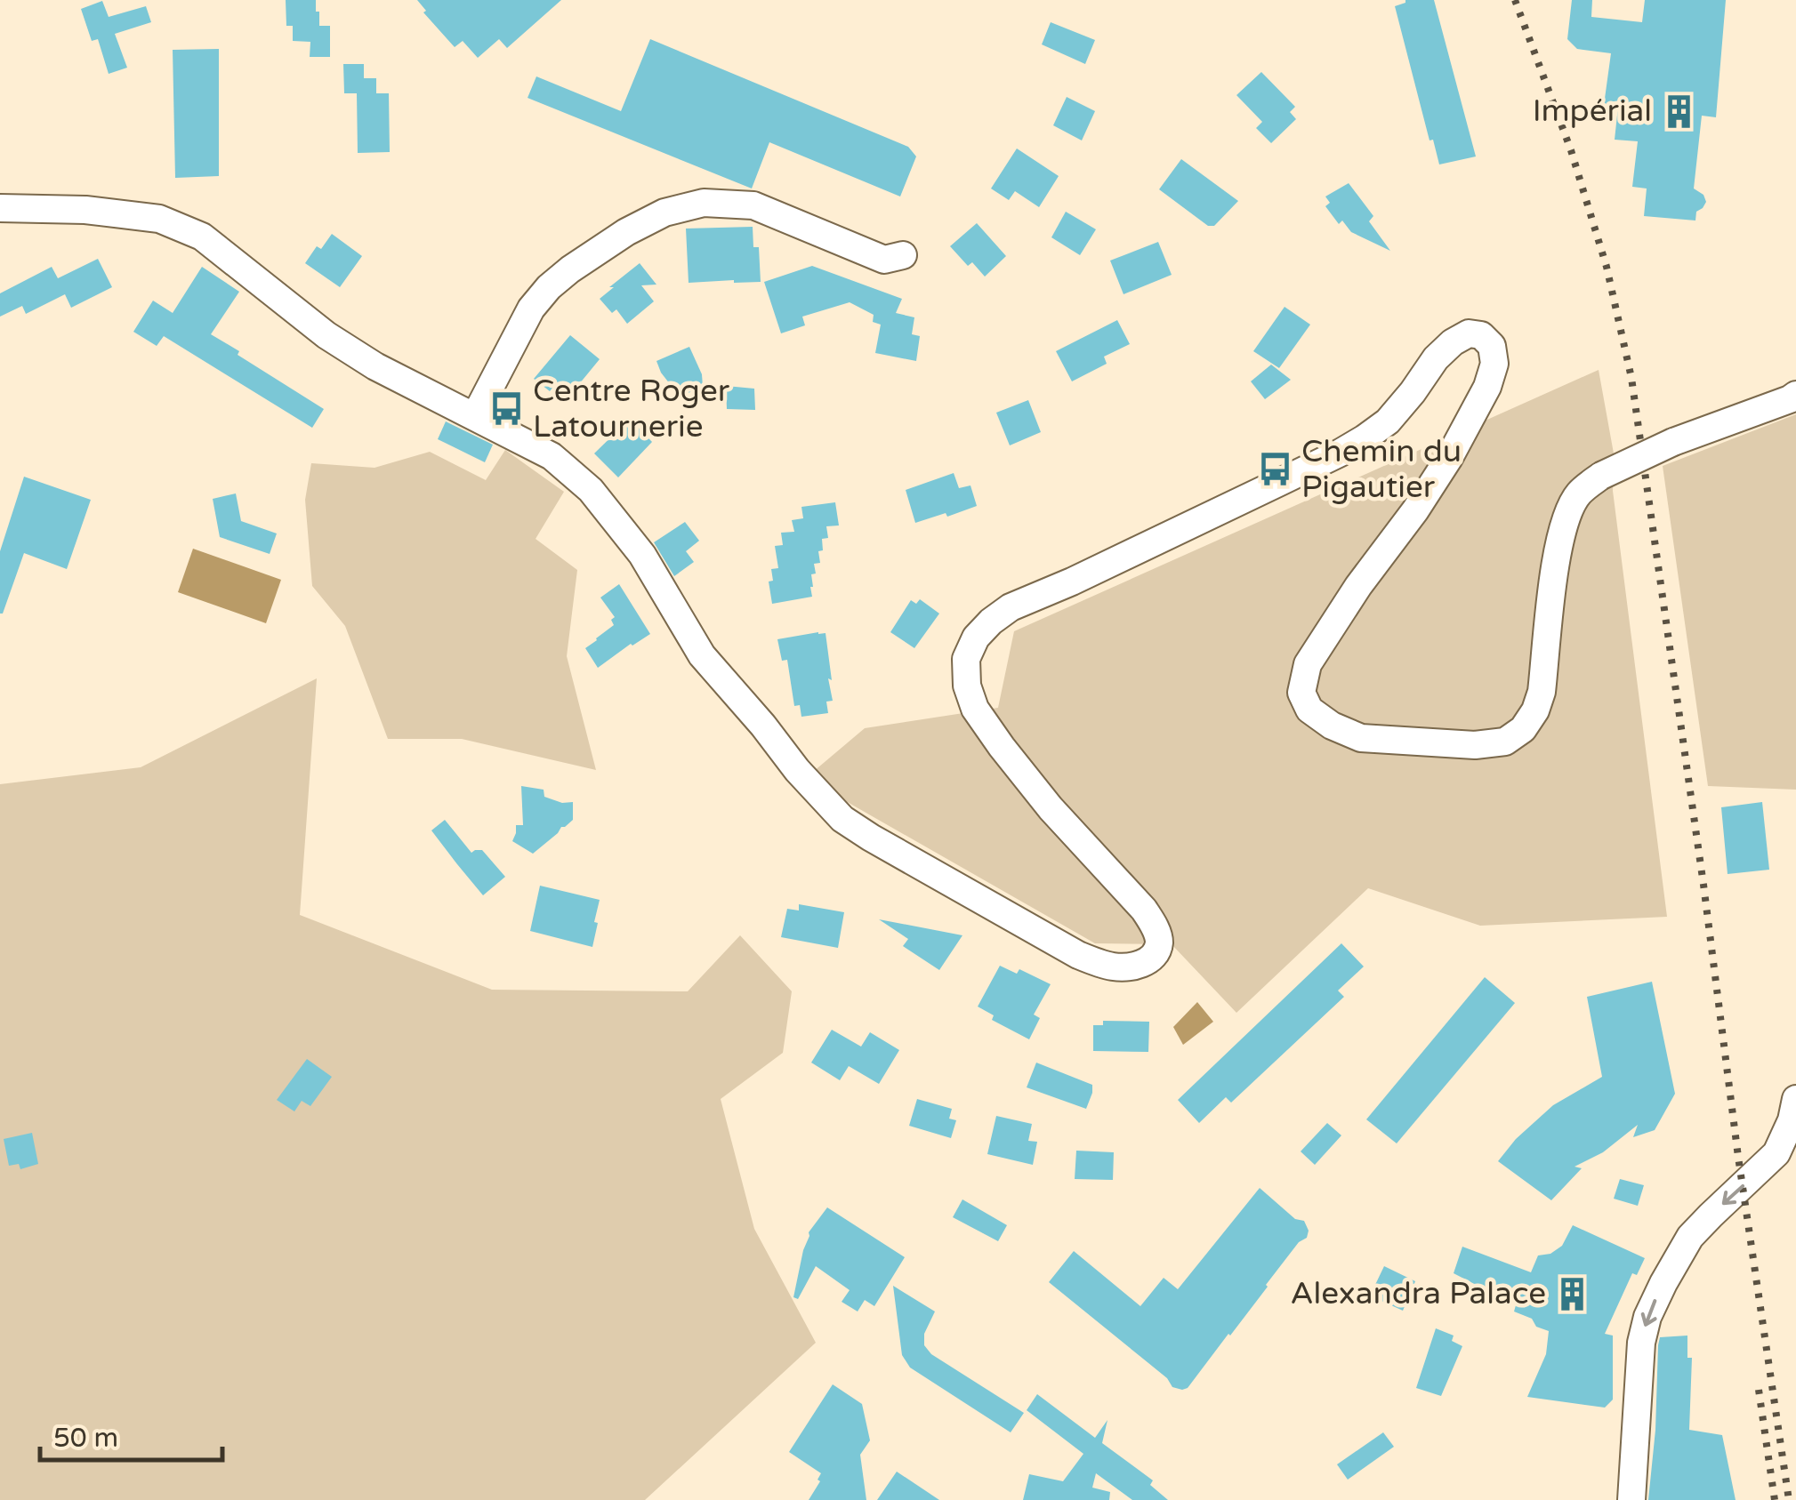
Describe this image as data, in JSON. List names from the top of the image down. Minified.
{"places":{"building":["Impérial","Alexandra Palace"],"bus stop":["Centre Roger Latournerie","Chemin du Pigautier"]},"scale_bar":"50 m"}
